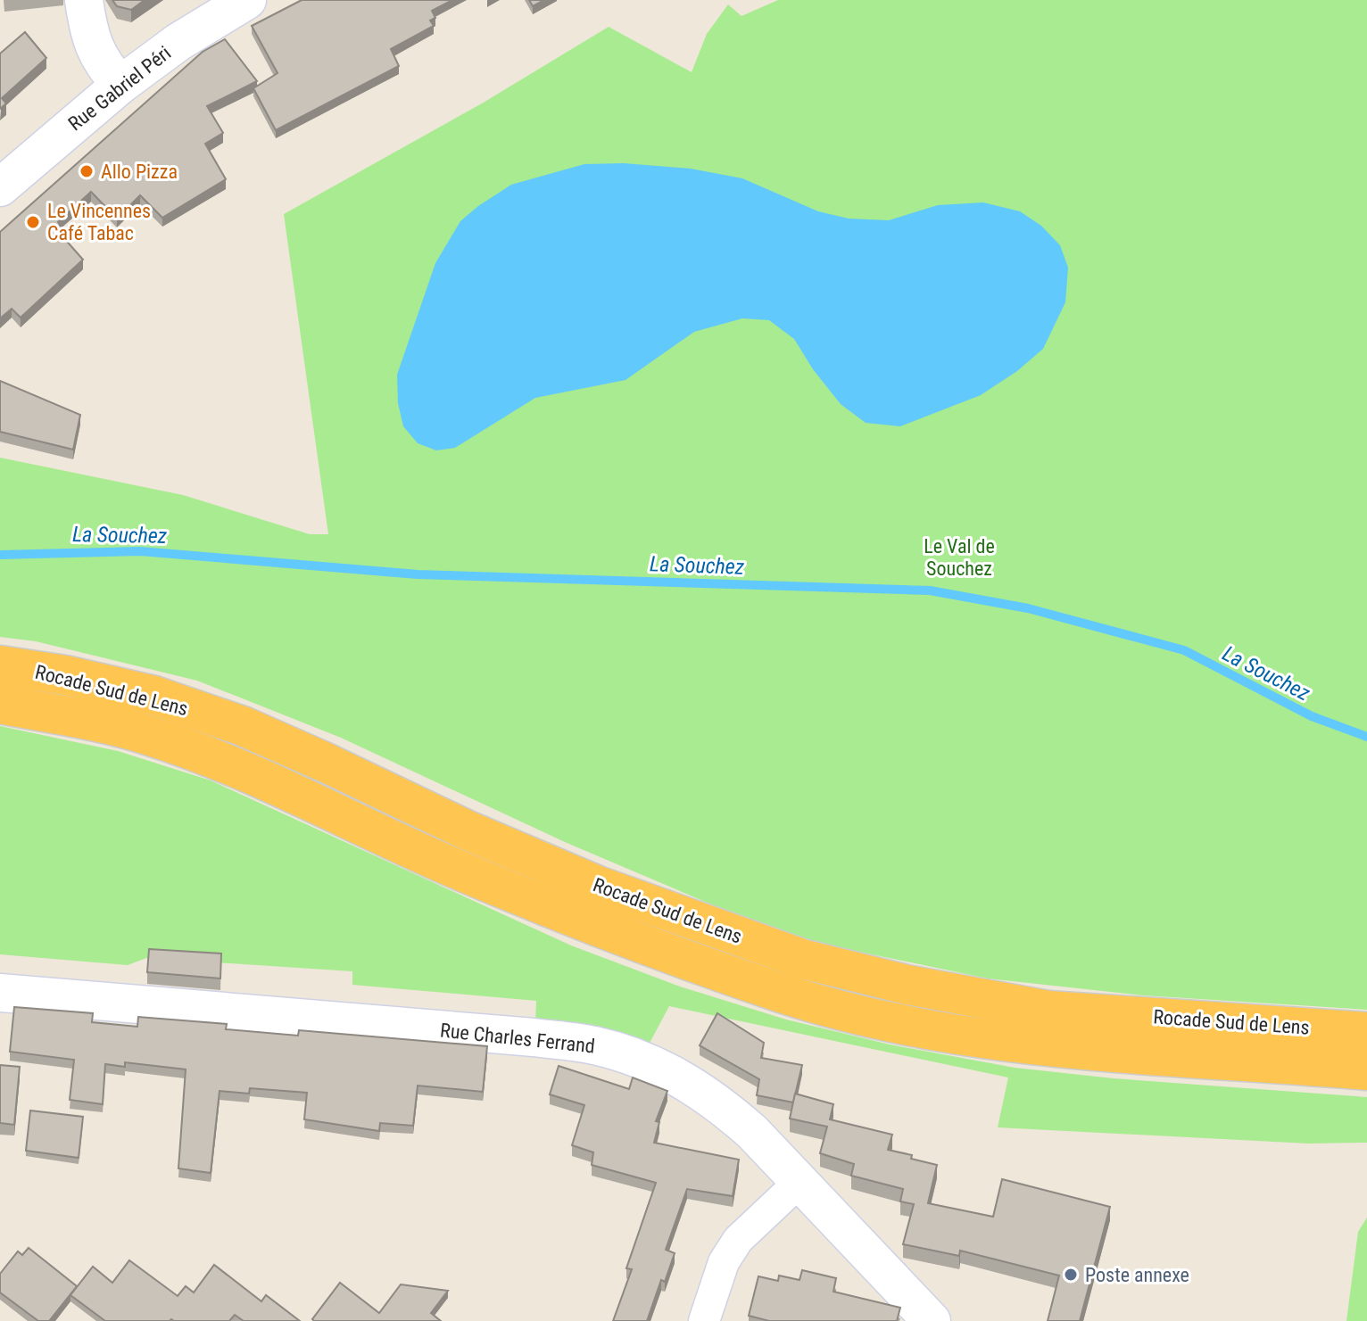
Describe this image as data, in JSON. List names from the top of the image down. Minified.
{"streets":{"highway":["Rocade Sud de Lens"],"street":["Rue Gabriel Péri","Rue Charles Ferrand"]},"water":["La Souchez"],"parks":["Le Val de Souchez"],"places":["Allo Pizza","Le Vincennes Café Tabac","Poste annexe"]}
